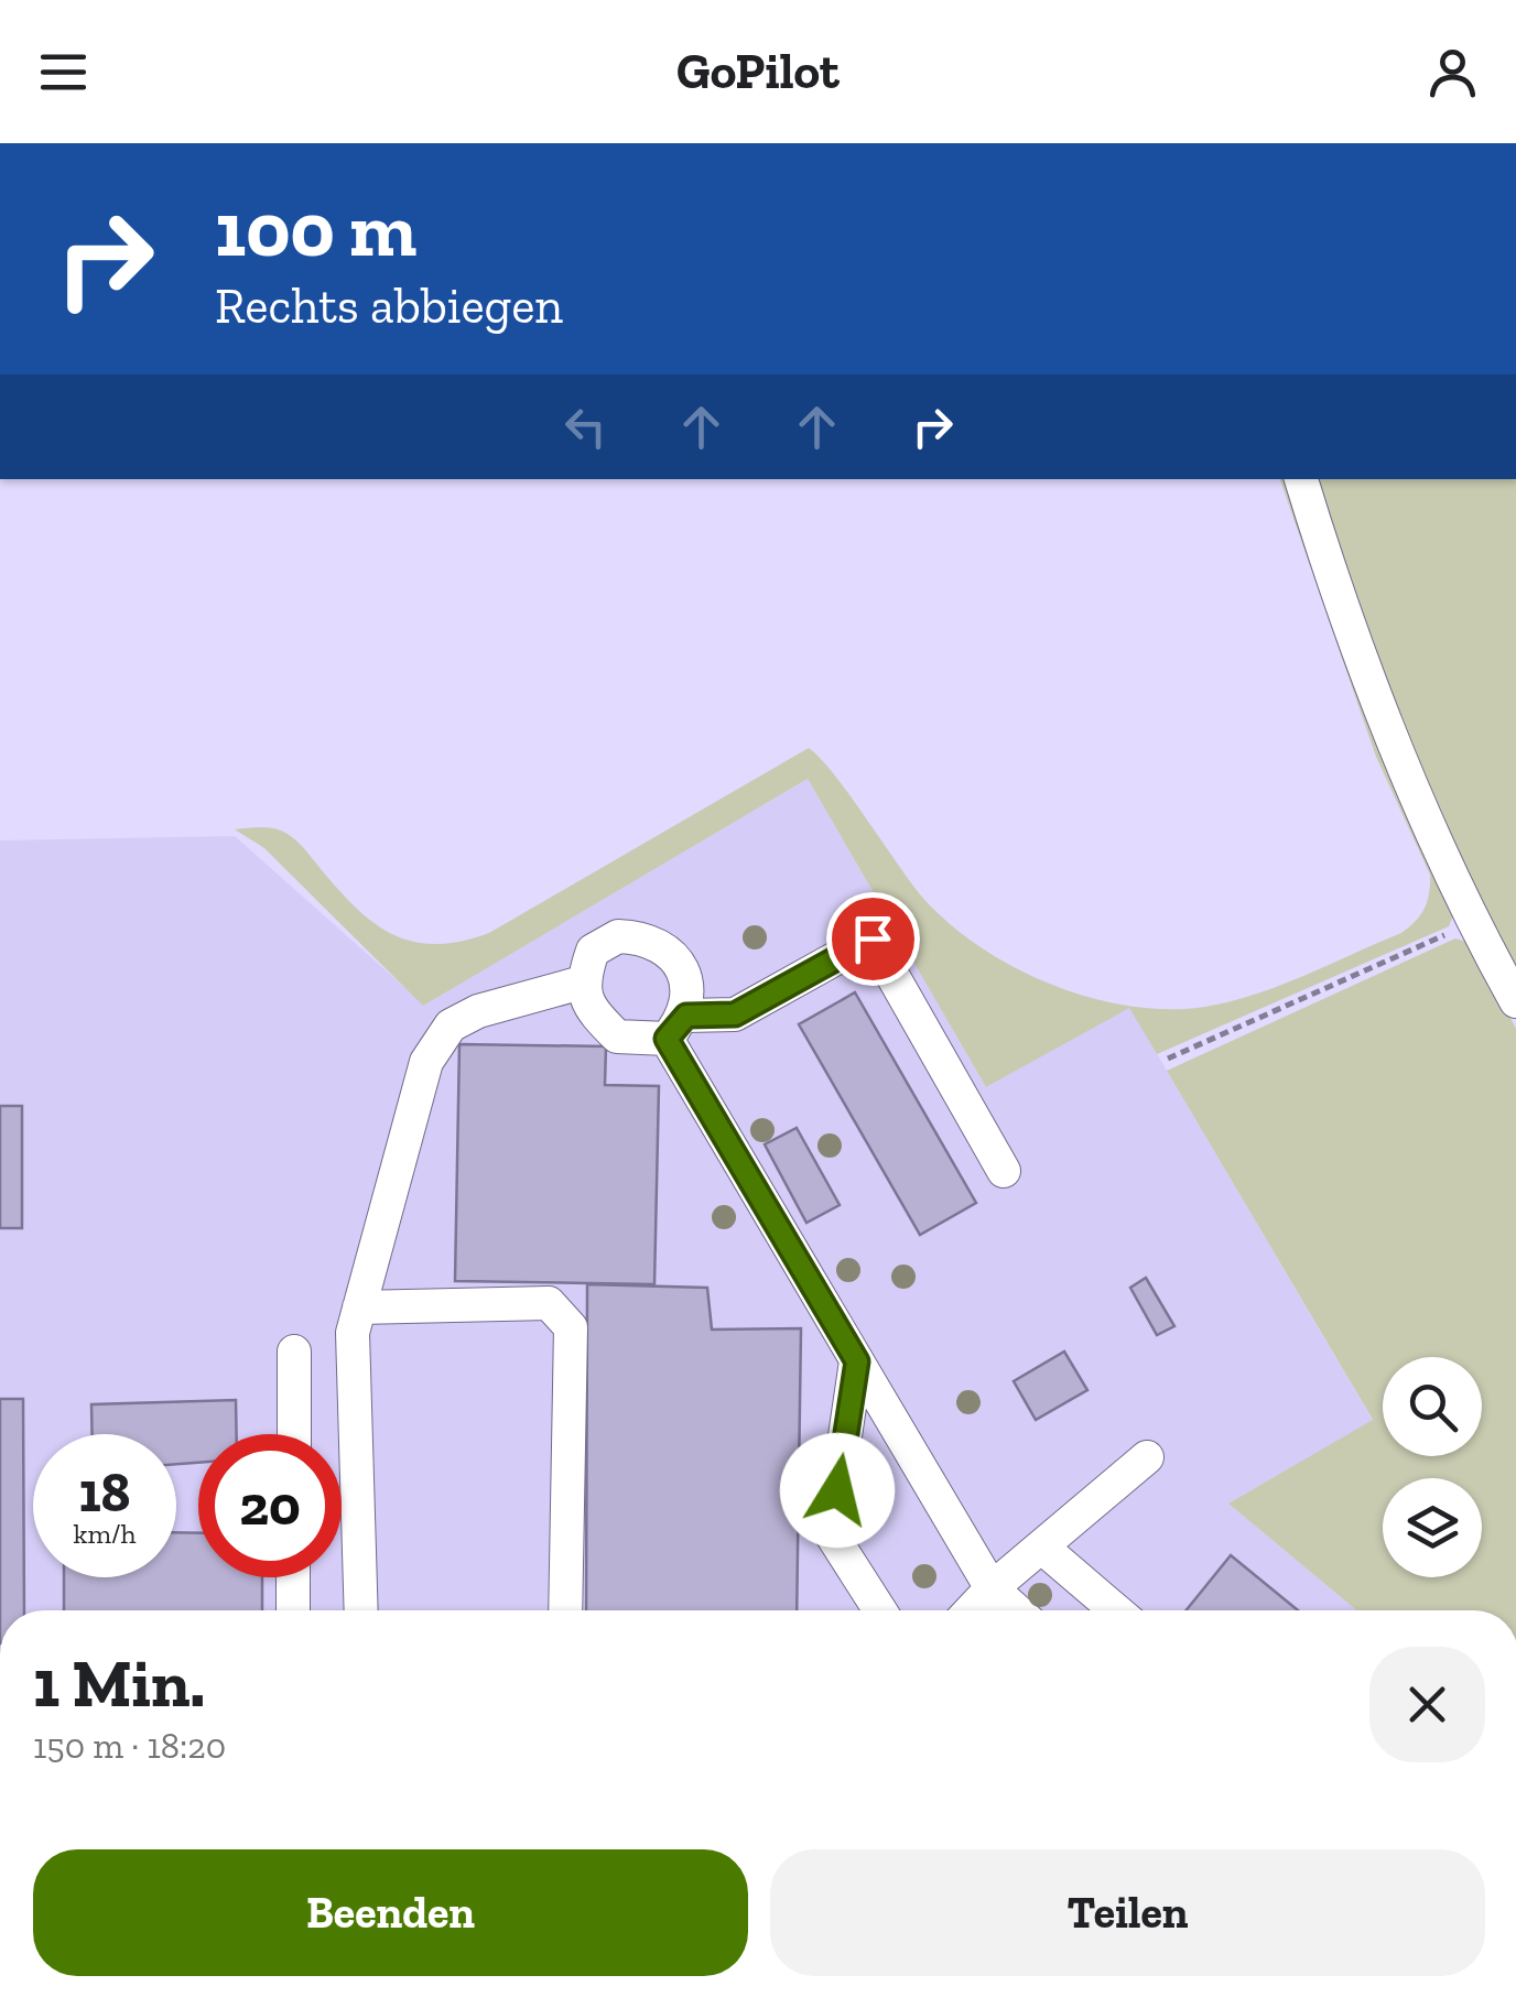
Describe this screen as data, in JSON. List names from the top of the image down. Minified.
{"page":{"header":"GoPilot","turn":["100 m","Rechts abbiegen"],"speed":"18 km/h","limit":"20","heading":["1 Min.","150 m · 18:20"],"buttons":["Beenden","Teilen"]}}
